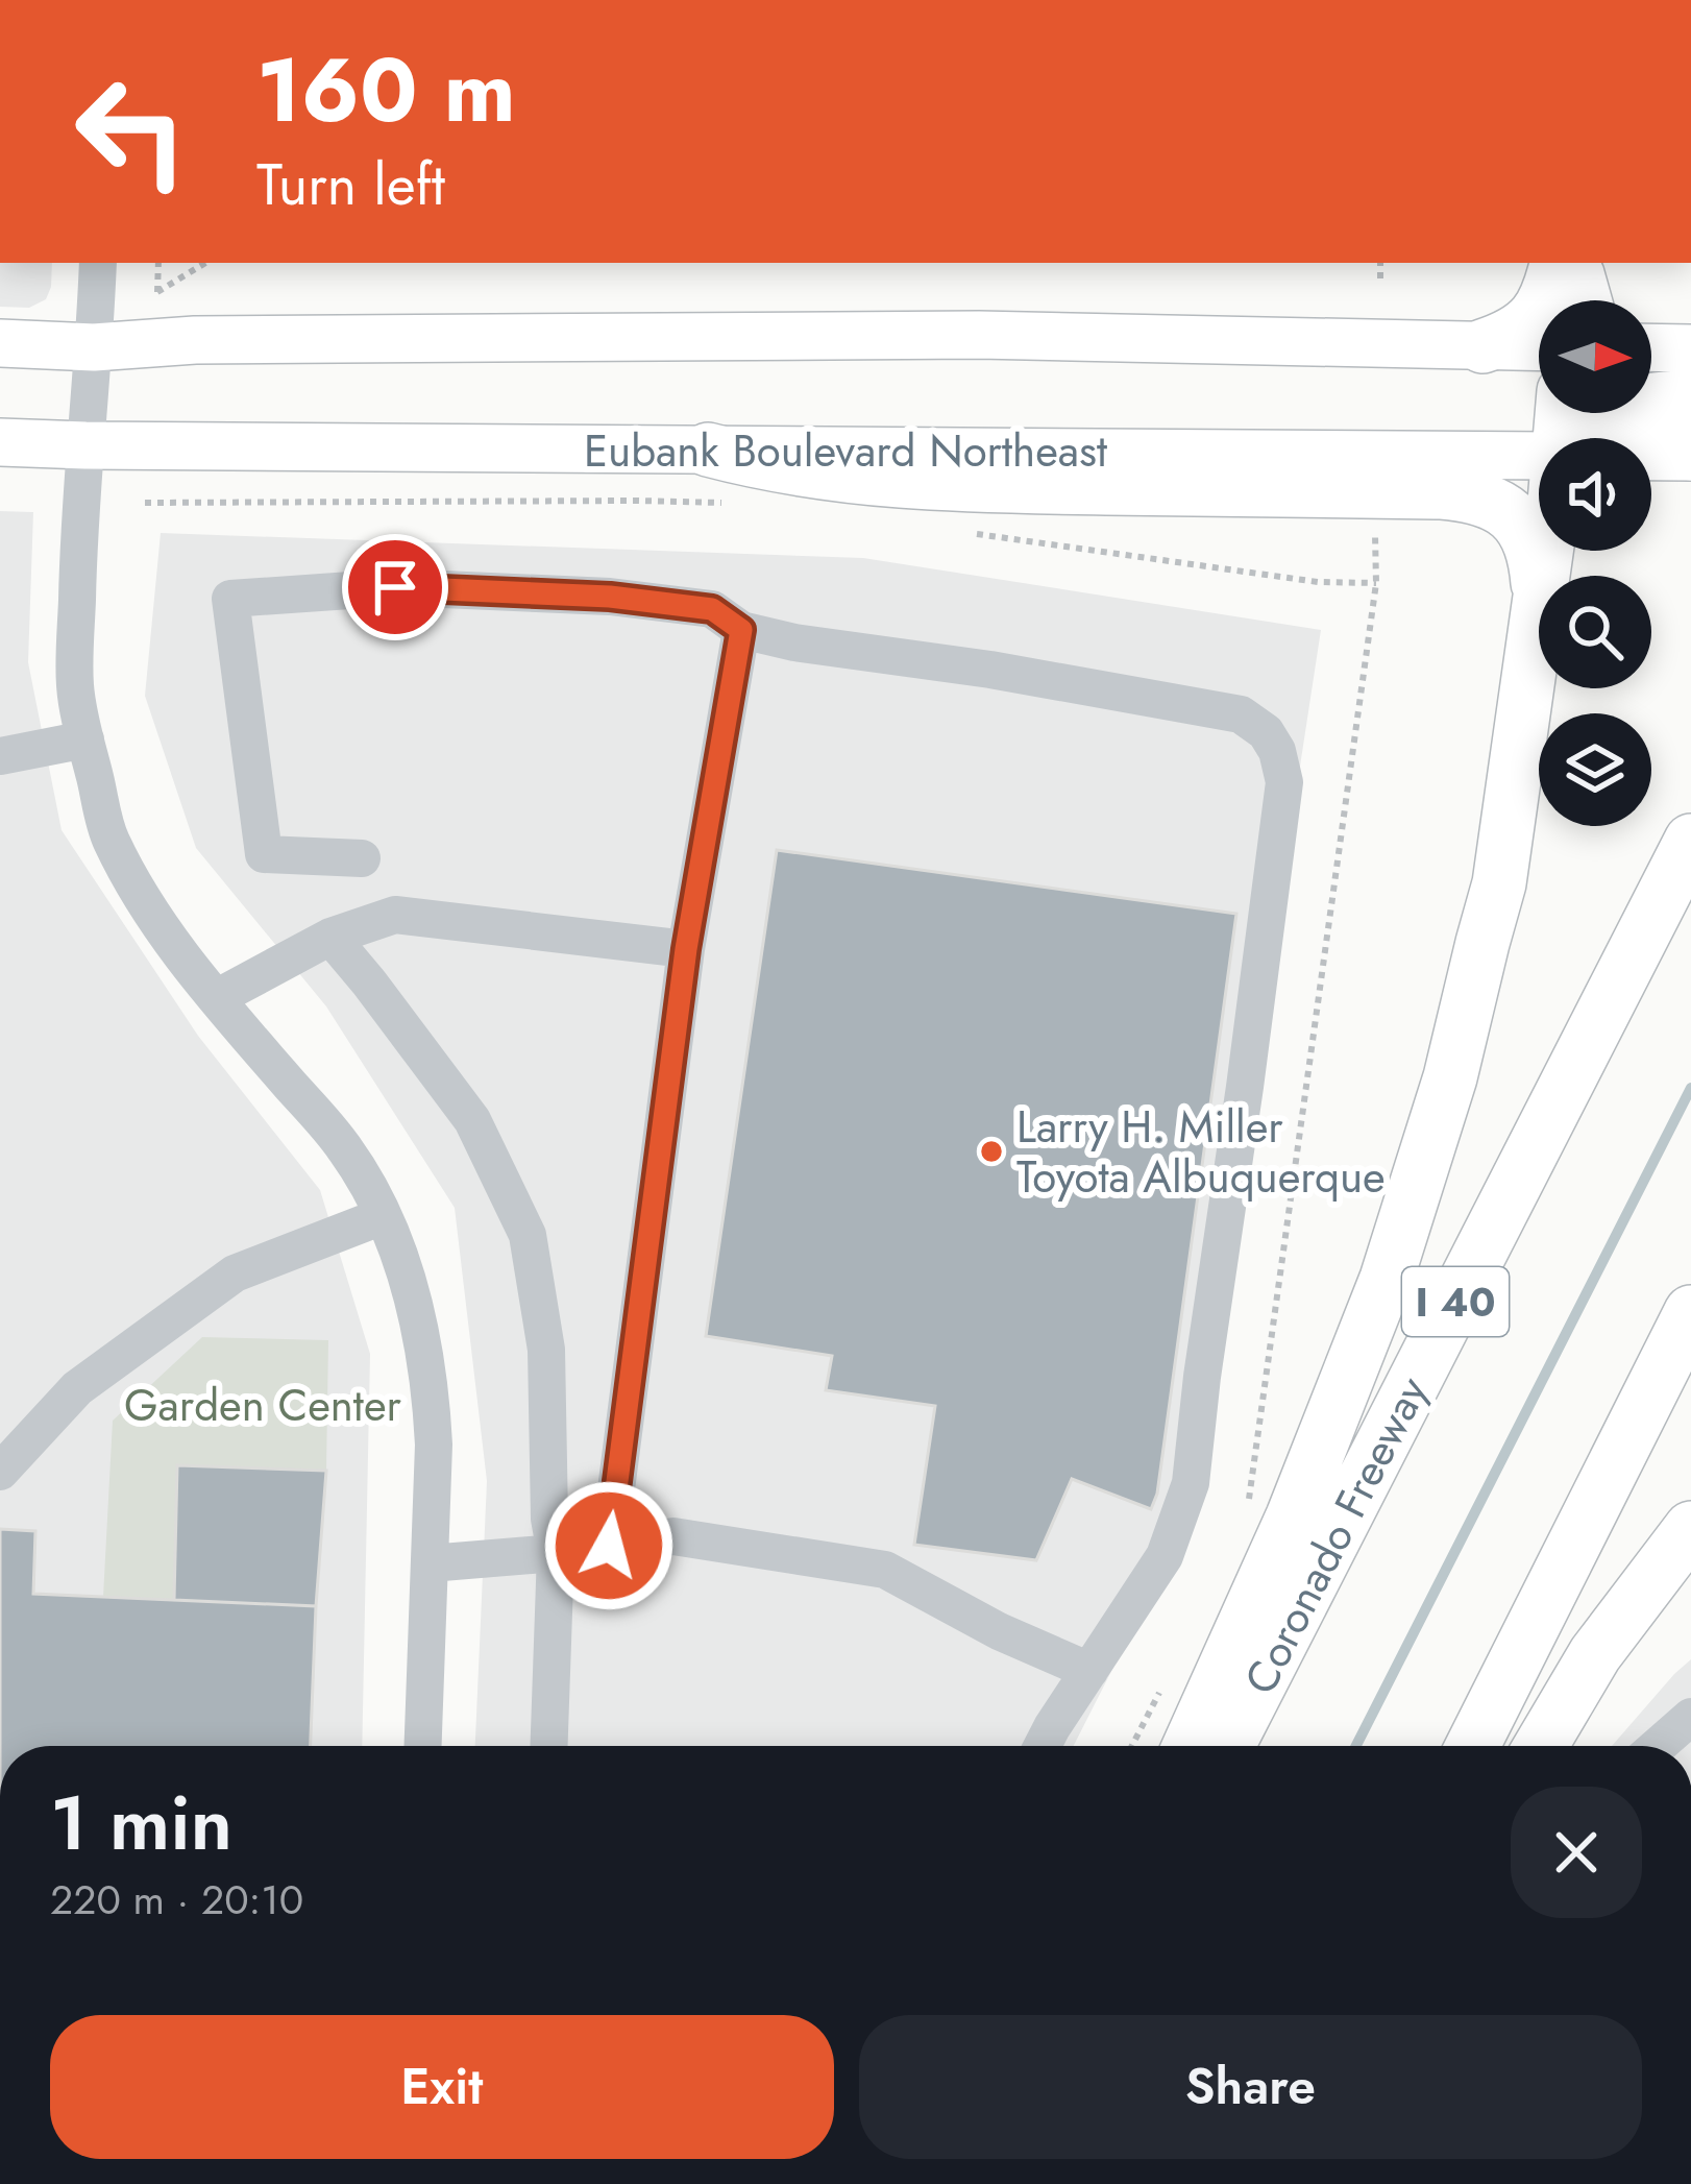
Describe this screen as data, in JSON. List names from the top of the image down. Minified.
{"streets":{"highway":["I 40","Coronado Freeway"],"main road":["Eubank Boulevard Northeast"]},"parks":["Garden Center"],"places":["Larry H. Miller Toyota Albuquerque"],"north":"right","page":{"turn":["160 m","Turn left"],"heading":["1 min","220 m · 20:10"],"buttons":["Exit","Share"]}}
